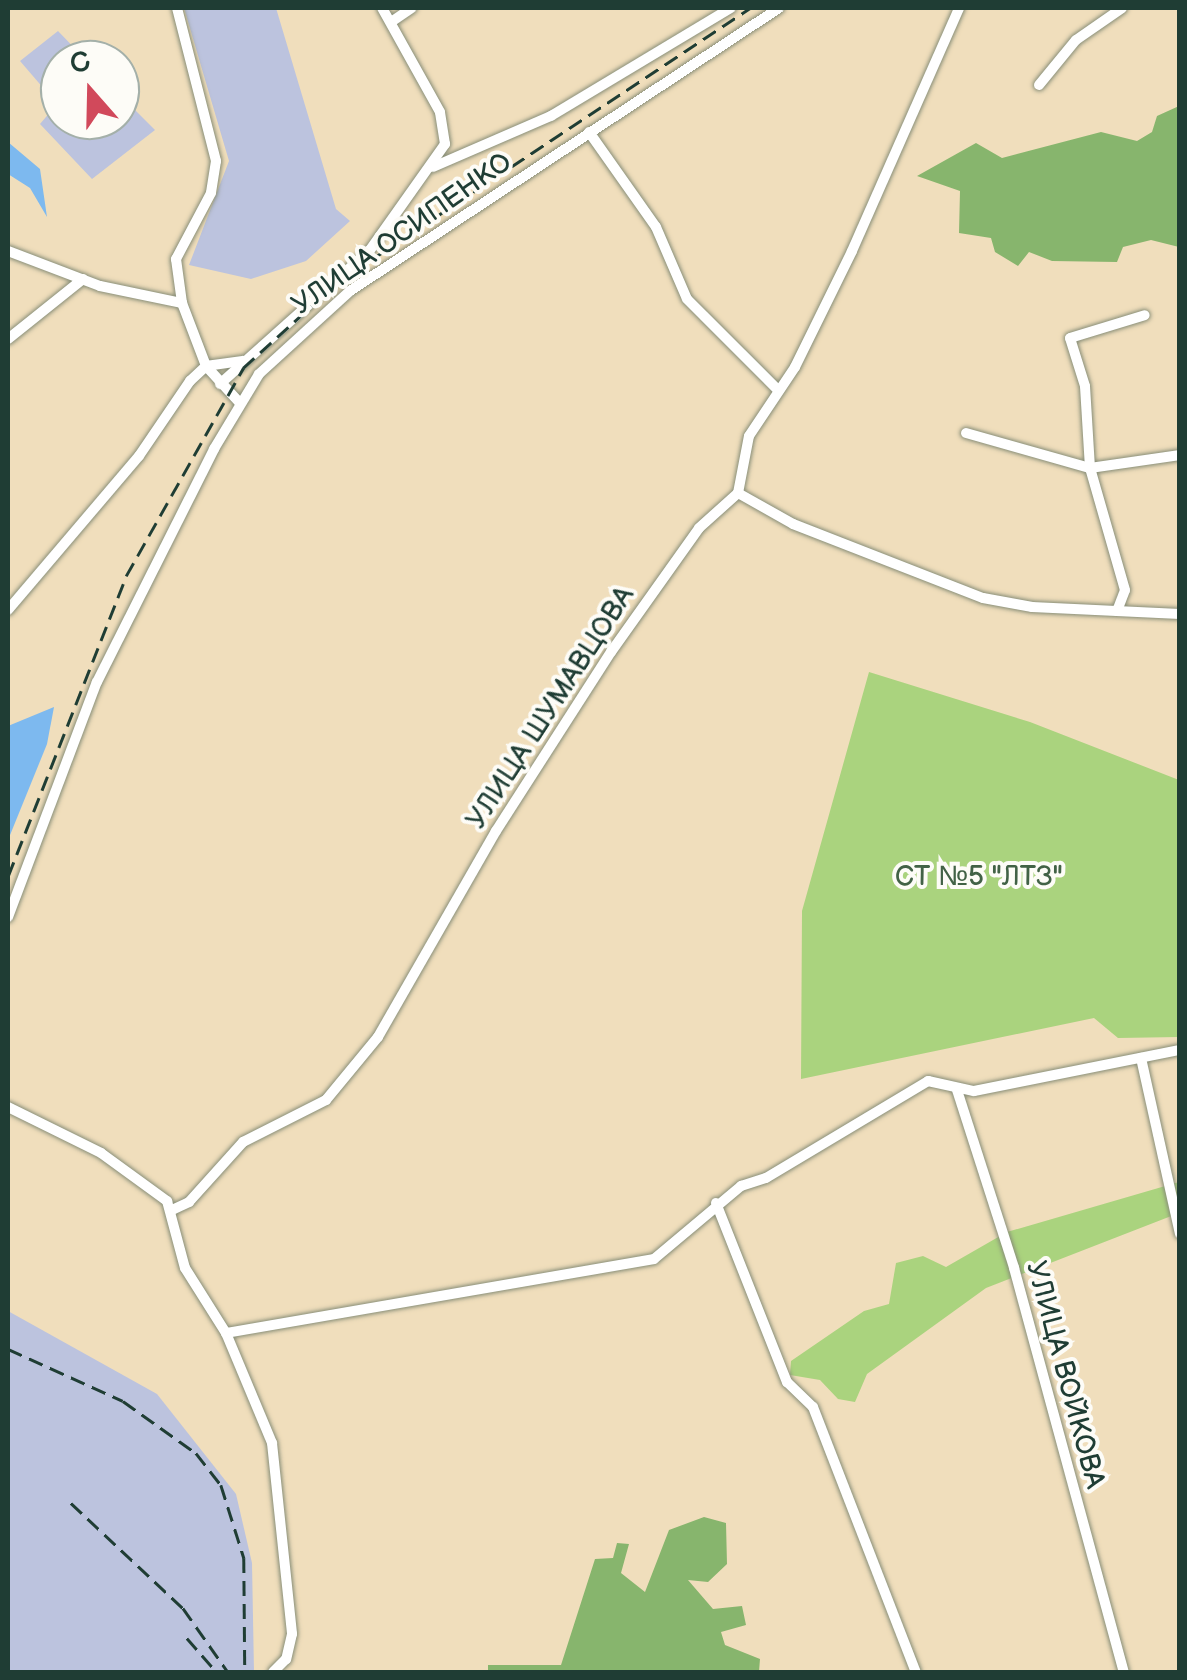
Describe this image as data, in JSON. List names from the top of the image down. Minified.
{"streets":{"street":["УЛИЦА ОСИПЕНКО","УЛИЦА ШУМАВЦОВА","УЛИЦА ВОЙКОВА"]},"parks":["СТ №5 \"ЛТЗ\""],"north":"top"}
